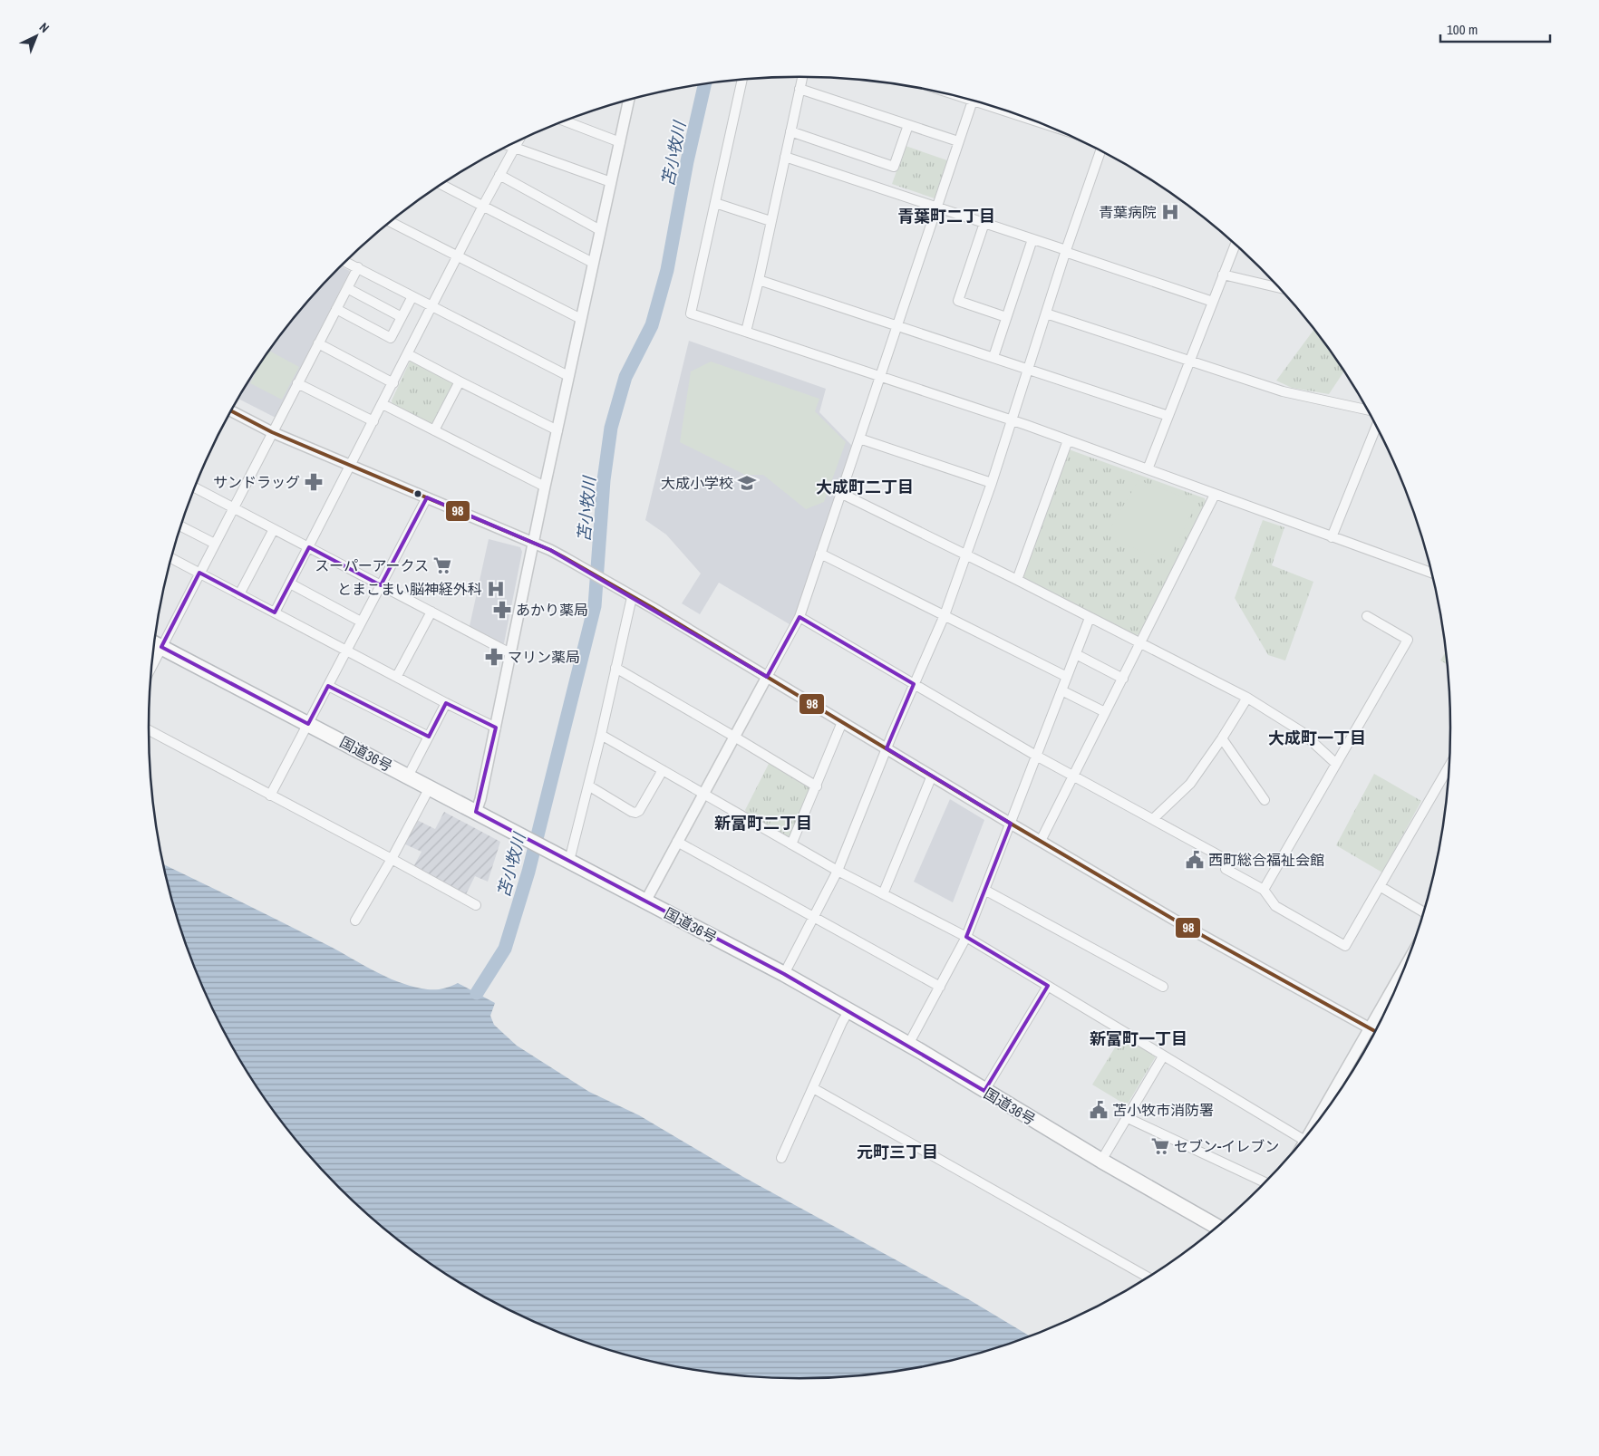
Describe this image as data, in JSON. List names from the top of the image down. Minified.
{"streets":{"highway":["国道36号"]},"districts":["青葉町二丁目","大成町二丁目","大成町一丁目","新富町二丁目","新富町一丁目","元町三丁目"],"water":["苫小牧川"],"places":{"hospital":["青葉病院","とまこまい脳神経外科"],"pharmacy":["サンドラッグ","あかり薬局","マリン薬局"],"school or university":["大成小学校"],"supermarket":["スーパーアークス","セブン-イレブン"],"public building":["西町総合福祉会館","苫小牧市消防署"]},"lines":["transit line 98"],"scale_bar":"100 m","north":"top right"}
